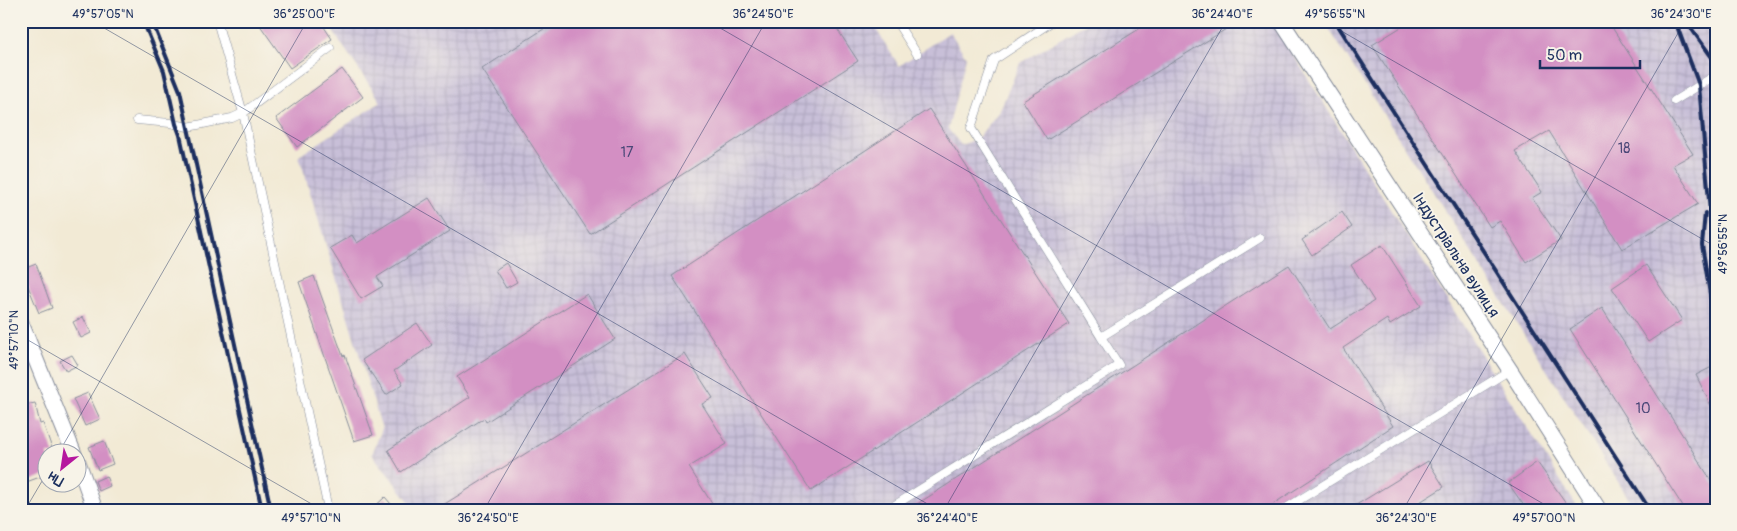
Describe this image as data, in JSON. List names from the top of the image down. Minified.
{"streets":{"street":["Індустріальна вулиця"]},"house_numbers":["18","17","10"],"scale_bar":"50 m","north":"bottom left","coordinates":["49°57'05\"N","36°25'00\"E","36°24'50\"E","36°24'40\"E","49°56'55\"N","36°24'30\"E","49°57'10\"N","49°57'00\"N"]}
